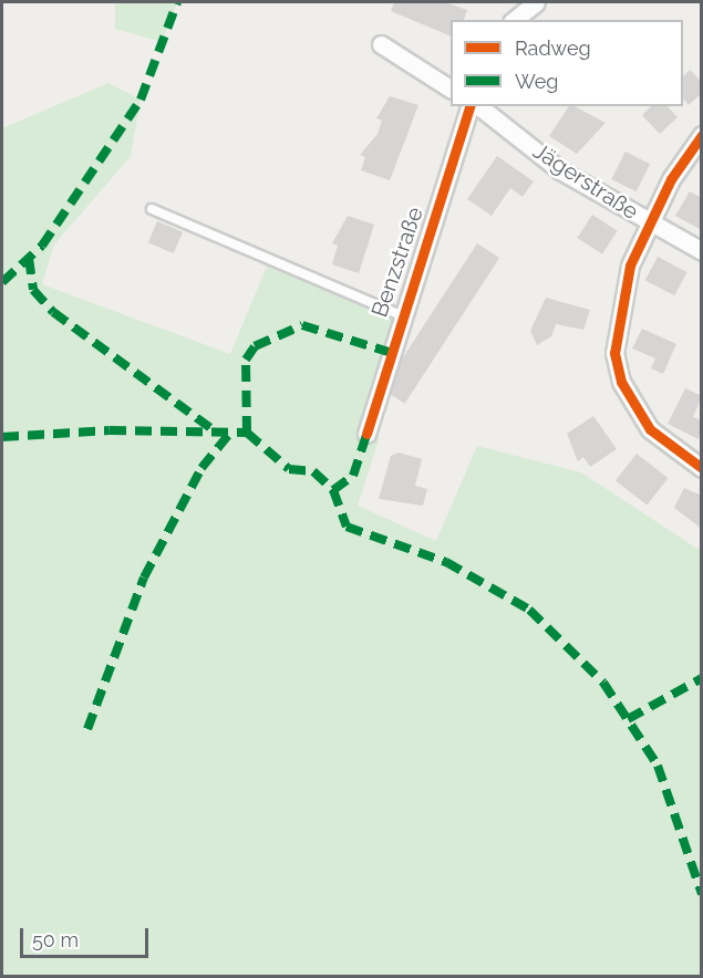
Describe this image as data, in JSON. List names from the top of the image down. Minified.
{"streets":{"street":["Jägerstraße","Benzstraße"]},"legend":["Radweg","Weg"],"scale_bar":"50 m"}
